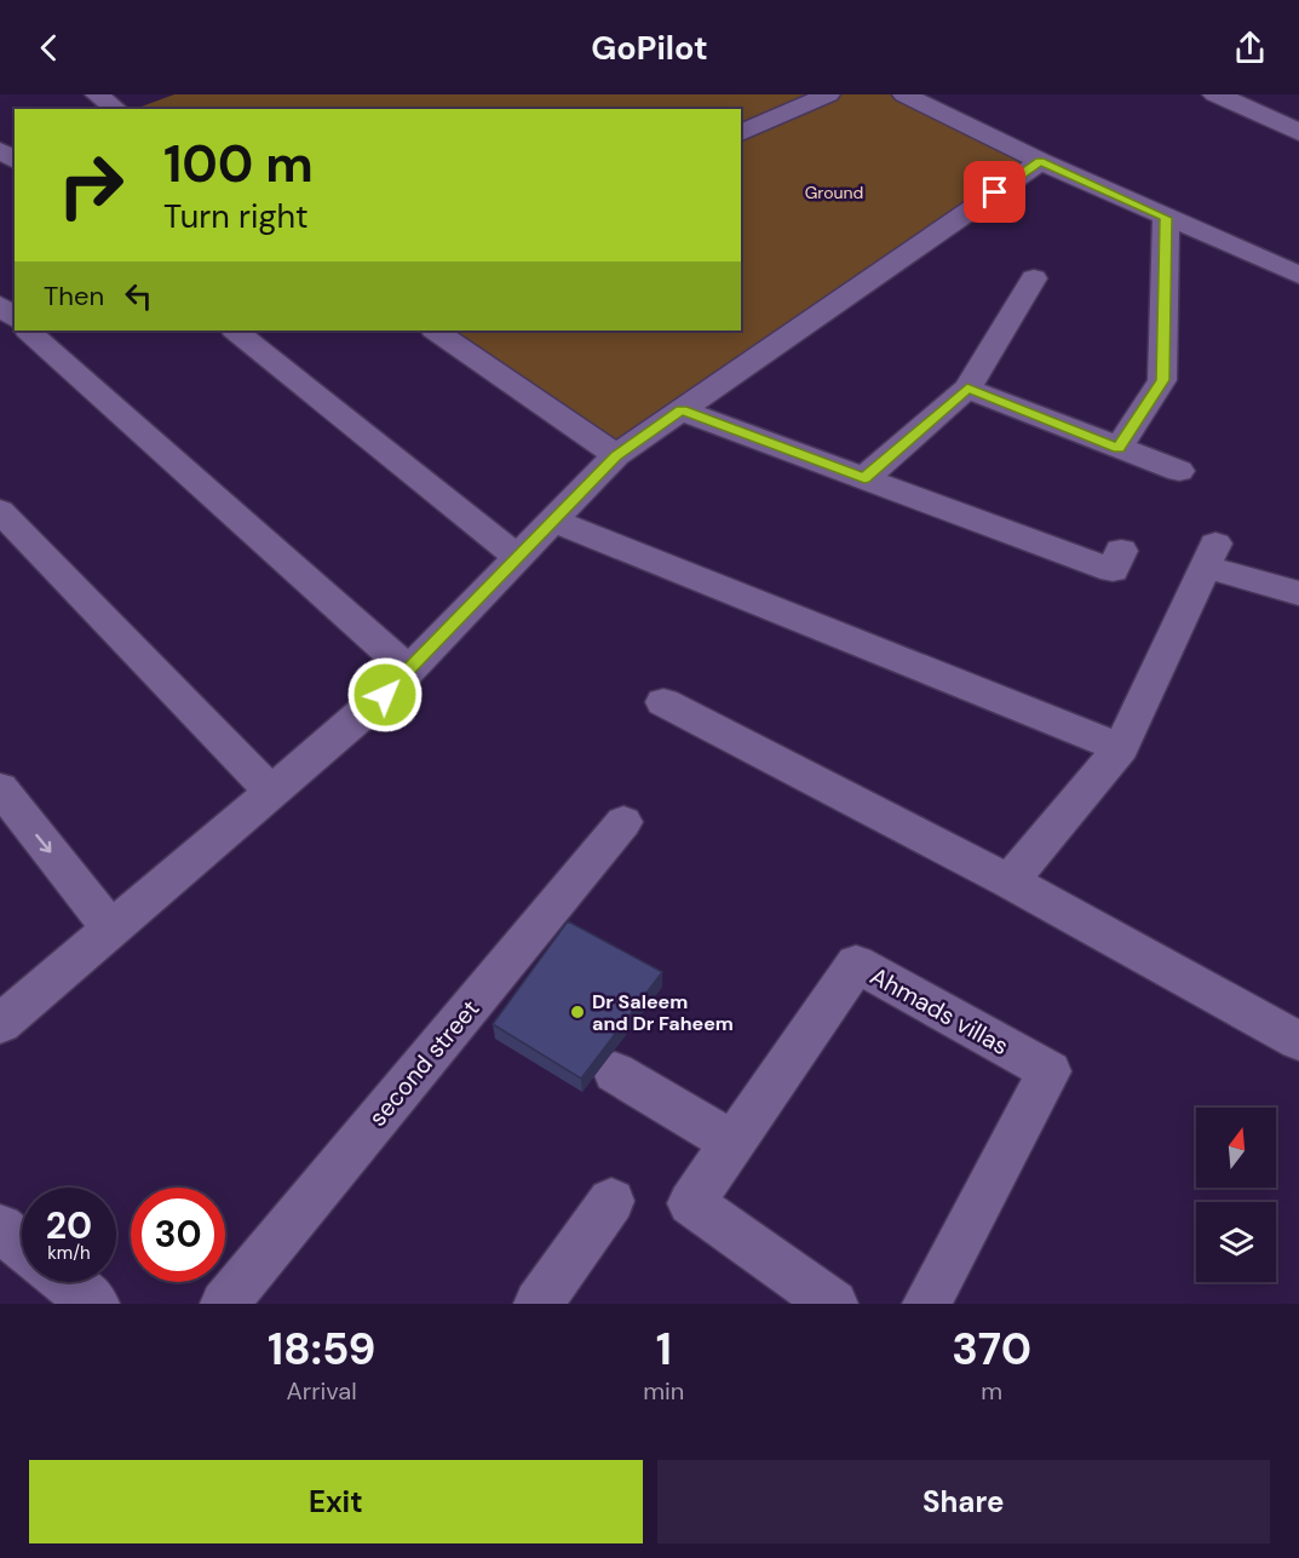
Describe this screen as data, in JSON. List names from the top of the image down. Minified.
{"streets":{"street":["Ahmads villas","second street"]},"parks":["Ground"],"places":["Dr Saleem and Dr Faheem"],"north":"top","page":{"header":"GoPilot","turn":["100 m","Turn right"],"then":"Then","speed":"20 km/h","limit":"30","eta":["18:59","Arrival","1","min","370","m"],"buttons":["Exit","Share"]}}
